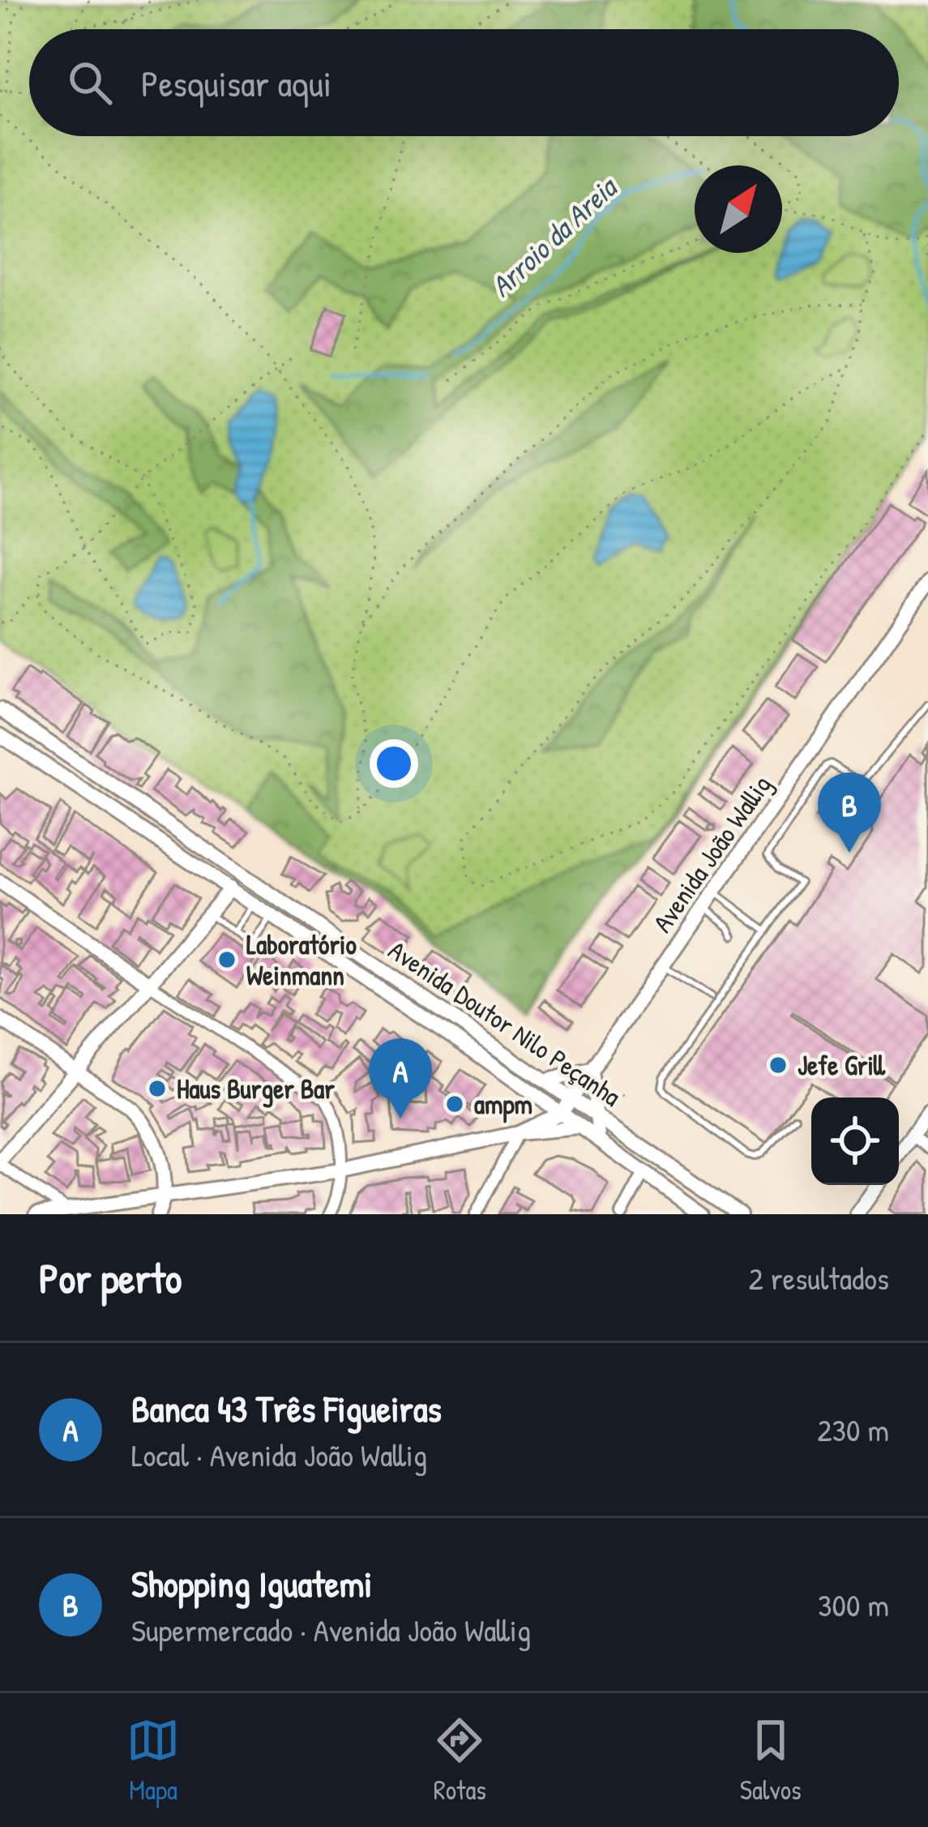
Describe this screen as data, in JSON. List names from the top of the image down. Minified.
{"streets":{"main road":["Avenida João Wallig","Avenida Doutor Nilo Peçanha"]},"crossings":[["Avenida João Wallig","Avenida Doutor Nilo Peçanha"]],"water":["Arroio da Areia"],"places":["Laboratório Weinmann","Jefe Grill","Haus Burger Bar","ampm"],"north":"top right","page":{"search":"Pesquisar aqui","pins":["B","A"],"heading":["Por perto","2 resultados"],"list":[{"mark":"A","name":"Banca 43 Três Figueiras","note":"Local · Avenida João Wallig","value":"230 m"},{"mark":"B","name":"Shopping Iguatemi","note":"Supermercado · Avenida João Wallig","value":"300 m"}],"nav":["Mapa","Rotas","Salvos"]}}
